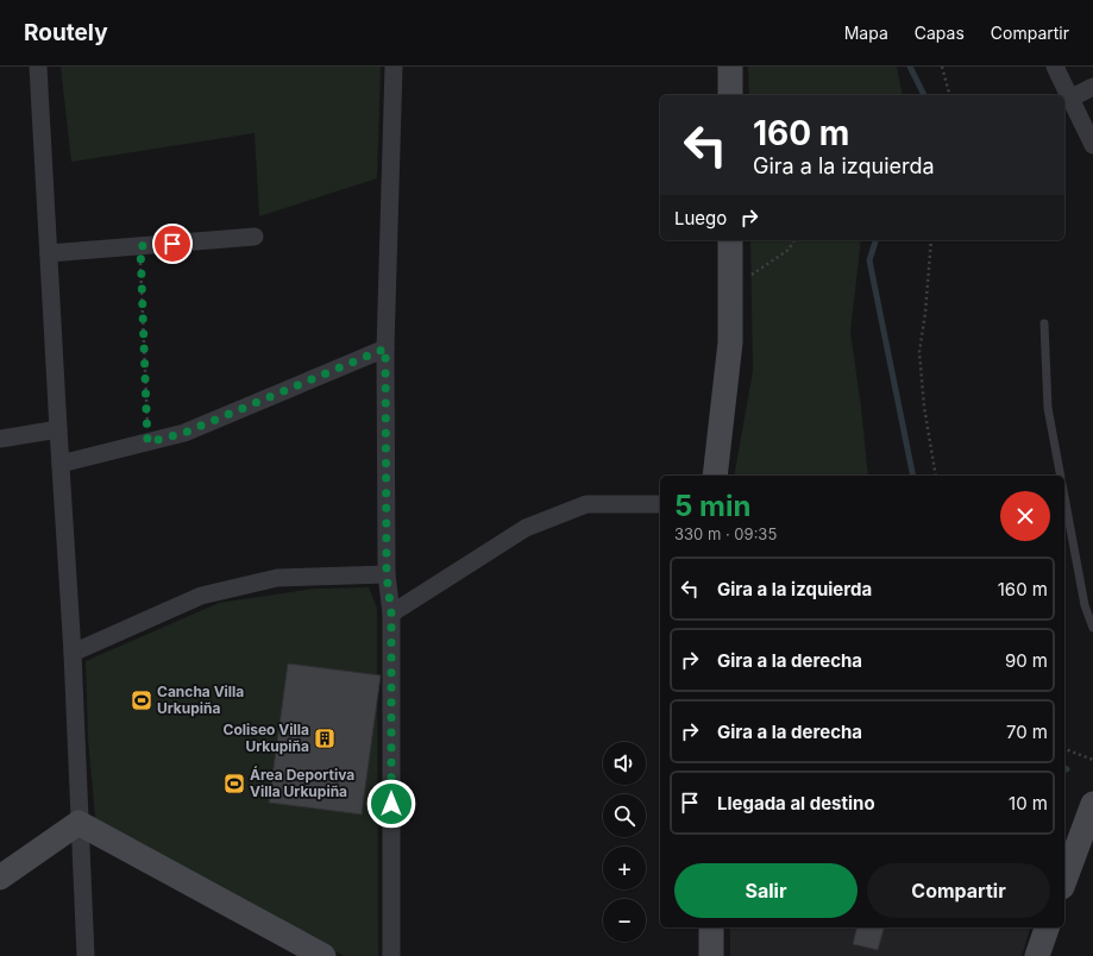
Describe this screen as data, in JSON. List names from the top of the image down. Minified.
{"places":{"sports":["Cancha Villa Urkupiña","Área Deportiva Villa Urkupiña"],"building":["Coliseo Villa Urkupiña"]},"page":{"header":"Routely","nav":["Mapa","Capas","Compartir"],"turn":["160 m","Gira a la izquierda"],"then":"Luego","heading":["5 min","330 m · 09:35"],"list":[{"name":"Gira a la izquierda","value":"160 m"},{"name":"Gira a la derecha","value":"90 m"},{"name":"Gira a la derecha","value":"70 m"},{"name":"Llegada al destino","value":"10 m"}],"map_buttons":["+","−"],"buttons":["Salir","Compartir"]}}
